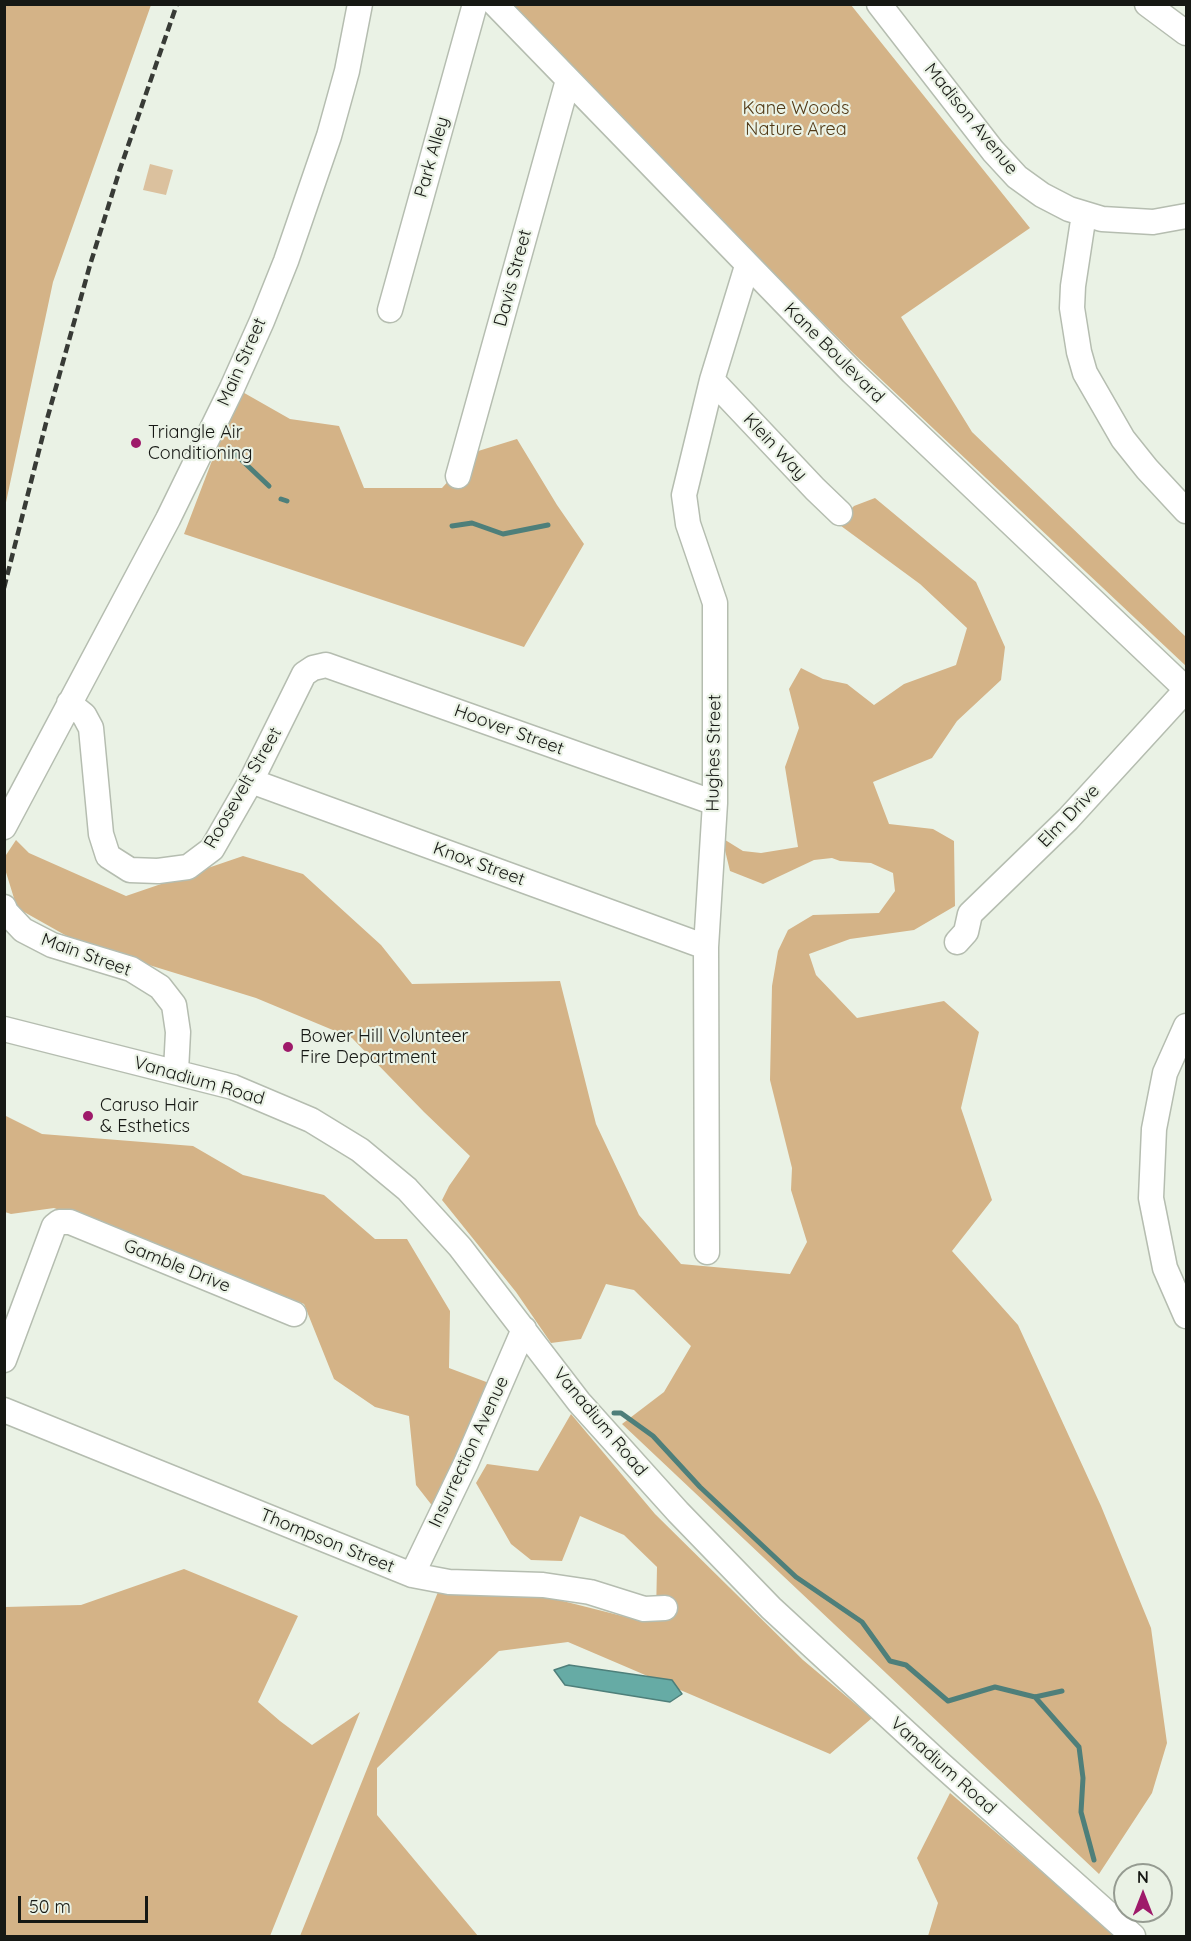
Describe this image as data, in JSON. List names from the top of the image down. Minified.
{"streets":{"street":["Madison Avenue","Park Alley","Davis Street","Kane Boulevard","Main Street","Klein Way","Hoover Street","Hughes Street","Roosevelt Street","Elm Drive","Knox Street","Vanadium Road","Gamble Drive","Insurrection Avenue","Thompson Street"]},"crossings":[["Davis Street","Kane Boulevard"],["Kane Boulevard","Hughes Street"],["Kane Boulevard","Elm Drive"],["Main Street","Roosevelt Street"],["Main Street","Vanadium Road"],["Klein Way","Hughes Street"],["Hoover Street","Hughes Street"],["Hoover Street","Roosevelt Street"],["Hughes Street","Knox Street"],["Roosevelt Street","Knox Street"],["Vanadium Road","Insurrection Avenue"],["Insurrection Avenue","Thompson Street"]],"parks":["Kane Woods Nature Area"],"places":["Triangle Air Conditioning","Bower Hill Volunteer Fire Department","Caruso Hair & Esthetics"],"scale_bar":"50 m","north":"top"}
